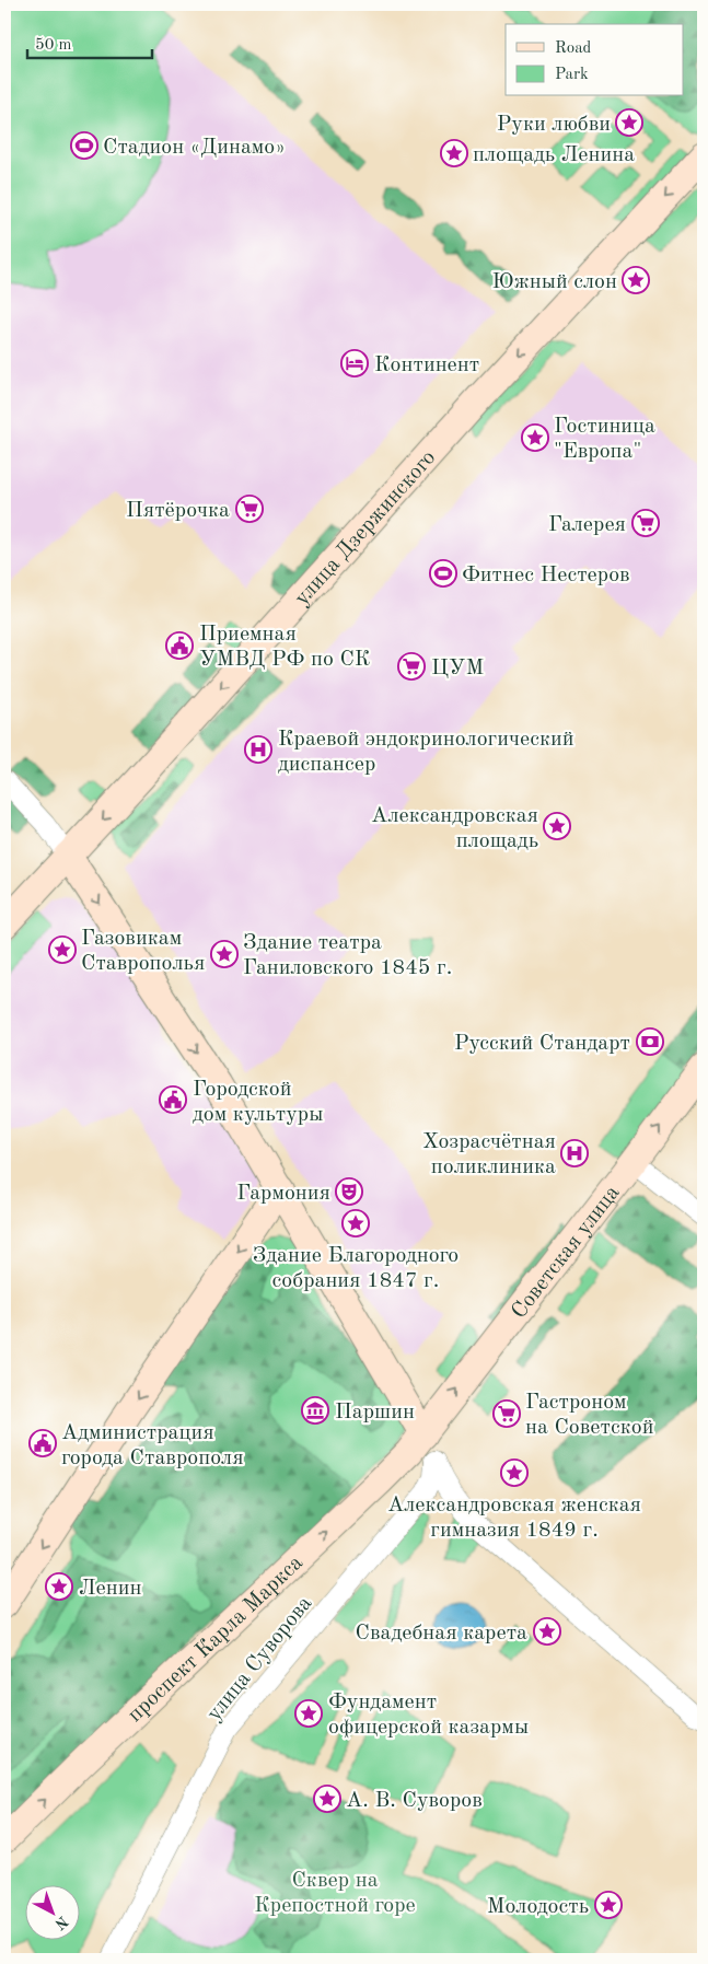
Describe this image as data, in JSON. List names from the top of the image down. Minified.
{"streets":{"main road":["улица Дзержинского","Советская улица","проспект Карла Маркса"],"street":["улица Суворова"]},"crossings":[["Советская улица","проспект Карла Маркса"]],"one_way":["улица Дзержинского","Советская улица"],"parks":["Сквер на Крепостной горе"],"places":{"place":["Руки любви","площадь Ленина","Южный слон","Гостиница \"Европа\"","Александровская площадь","Газовикам Ставрополья","Здание театра Ганиловского 1845 г.","Здание Благородного собрания 1847 г.","Александровская женская гимназия 1849 г.","Ленин","Свадебная карета","Фундамент офицерской казармы","А. В. Суворов","Молодость"],"sports":["Стадион «Динамо»","Фитнес Нестеров"],"hotel":["Континент"],"supermarket":["Пятёрочка","Галерея","ЦУМ","Гастроном на Советской"],"public building":["Приемная УМВД РФ по СК","Городской дом культуры","Администрация города Ставрополя"],"hospital":["Краевой эндокринологический диспансер","Хозрасчётная поликлиника"],"bank":["Русский Стандарт"],"theatre":["Гармония"],"museum":["Паршин"]},"legend":["Road","Park"],"scale_bar":"50 m","north":"bottom right"}
